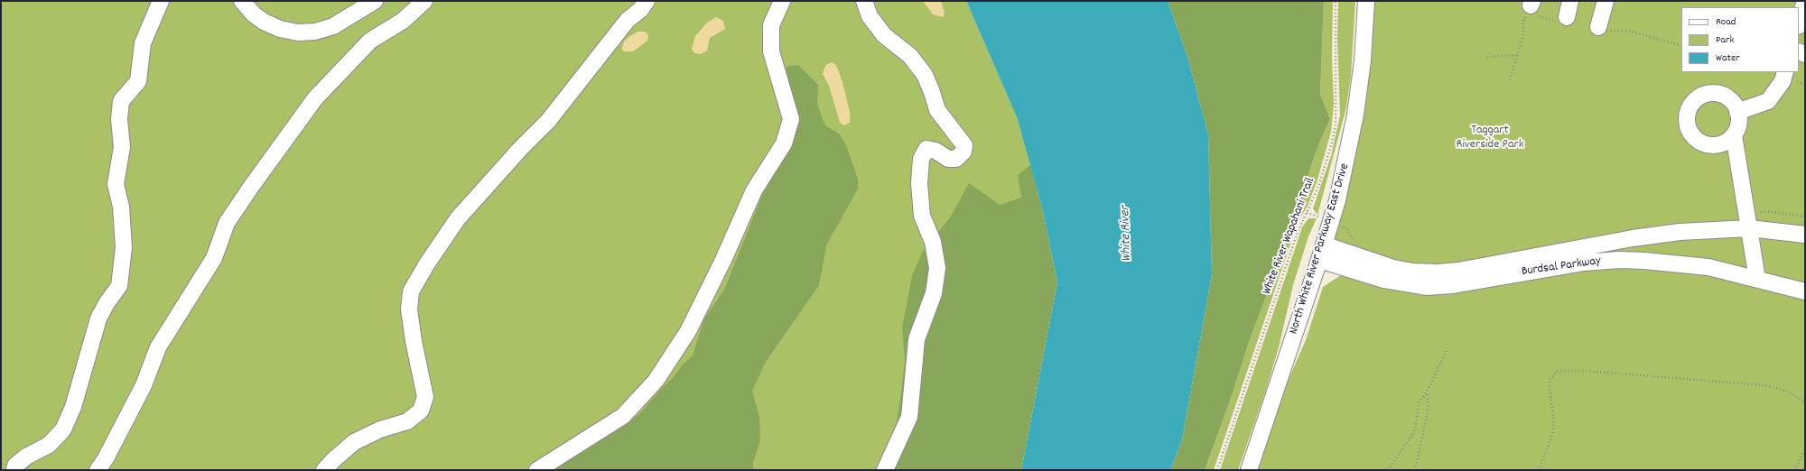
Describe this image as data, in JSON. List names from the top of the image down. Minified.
{"streets":{"street":["North White River Parkway East Drive","Burdsal Parkway"],"path":["White River Wapahani Trail"]},"crossings":[["North White River Parkway East Drive","Burdsal Parkway"]],"water":["White River"],"parks":["Taggart Riverside Park"],"legend":["Road","Park","Water"]}
